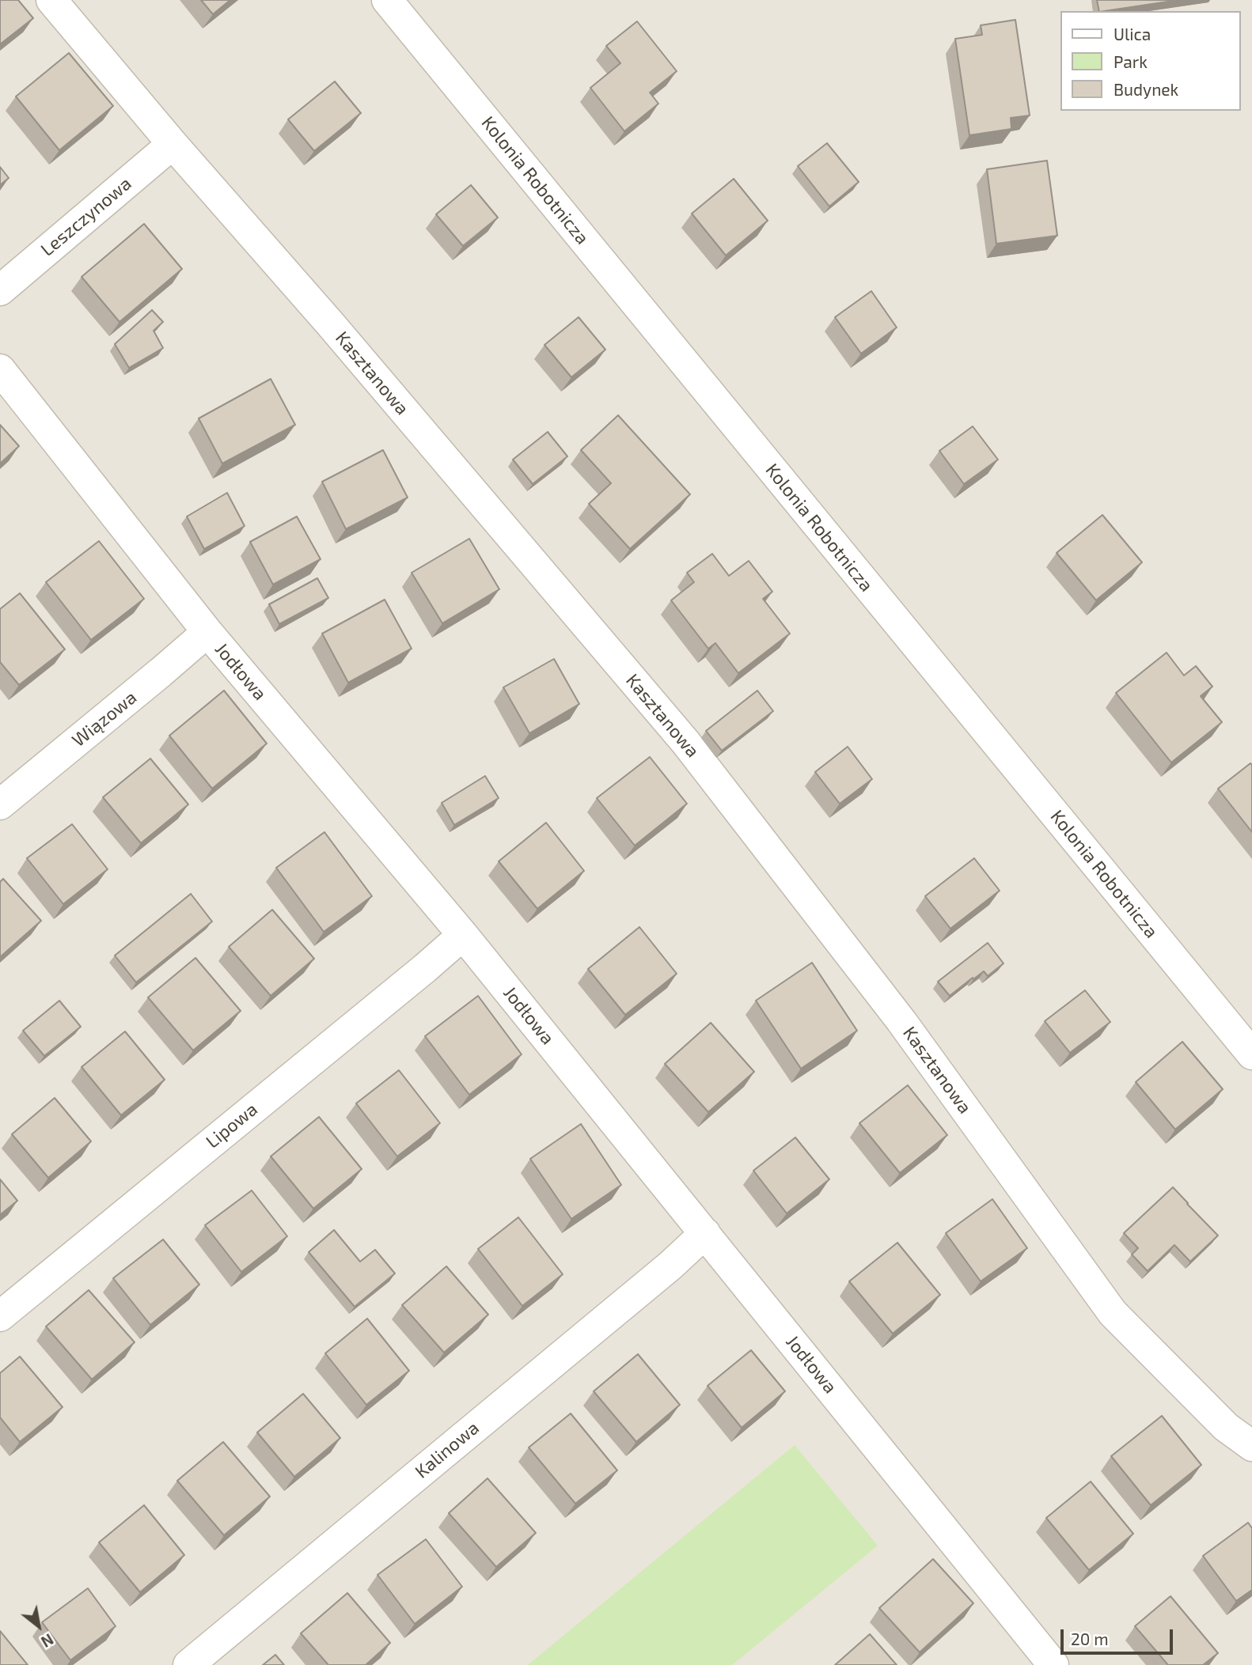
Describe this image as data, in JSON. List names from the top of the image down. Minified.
{"streets":{"street":["Kolonia Robotnicza","Leszczynowa","Kasztanowa","Jodłowa","Wiązowa","Lipowa","Kalinowa"]},"crossings":[["Leszczynowa","Kasztanowa"],["Jodłowa","Wiązowa"],["Jodłowa","Lipowa"],["Jodłowa","Kalinowa"]],"legend":["Ulica","Park","Budynek"],"scale_bar":"20 m","north":"bottom right"}
